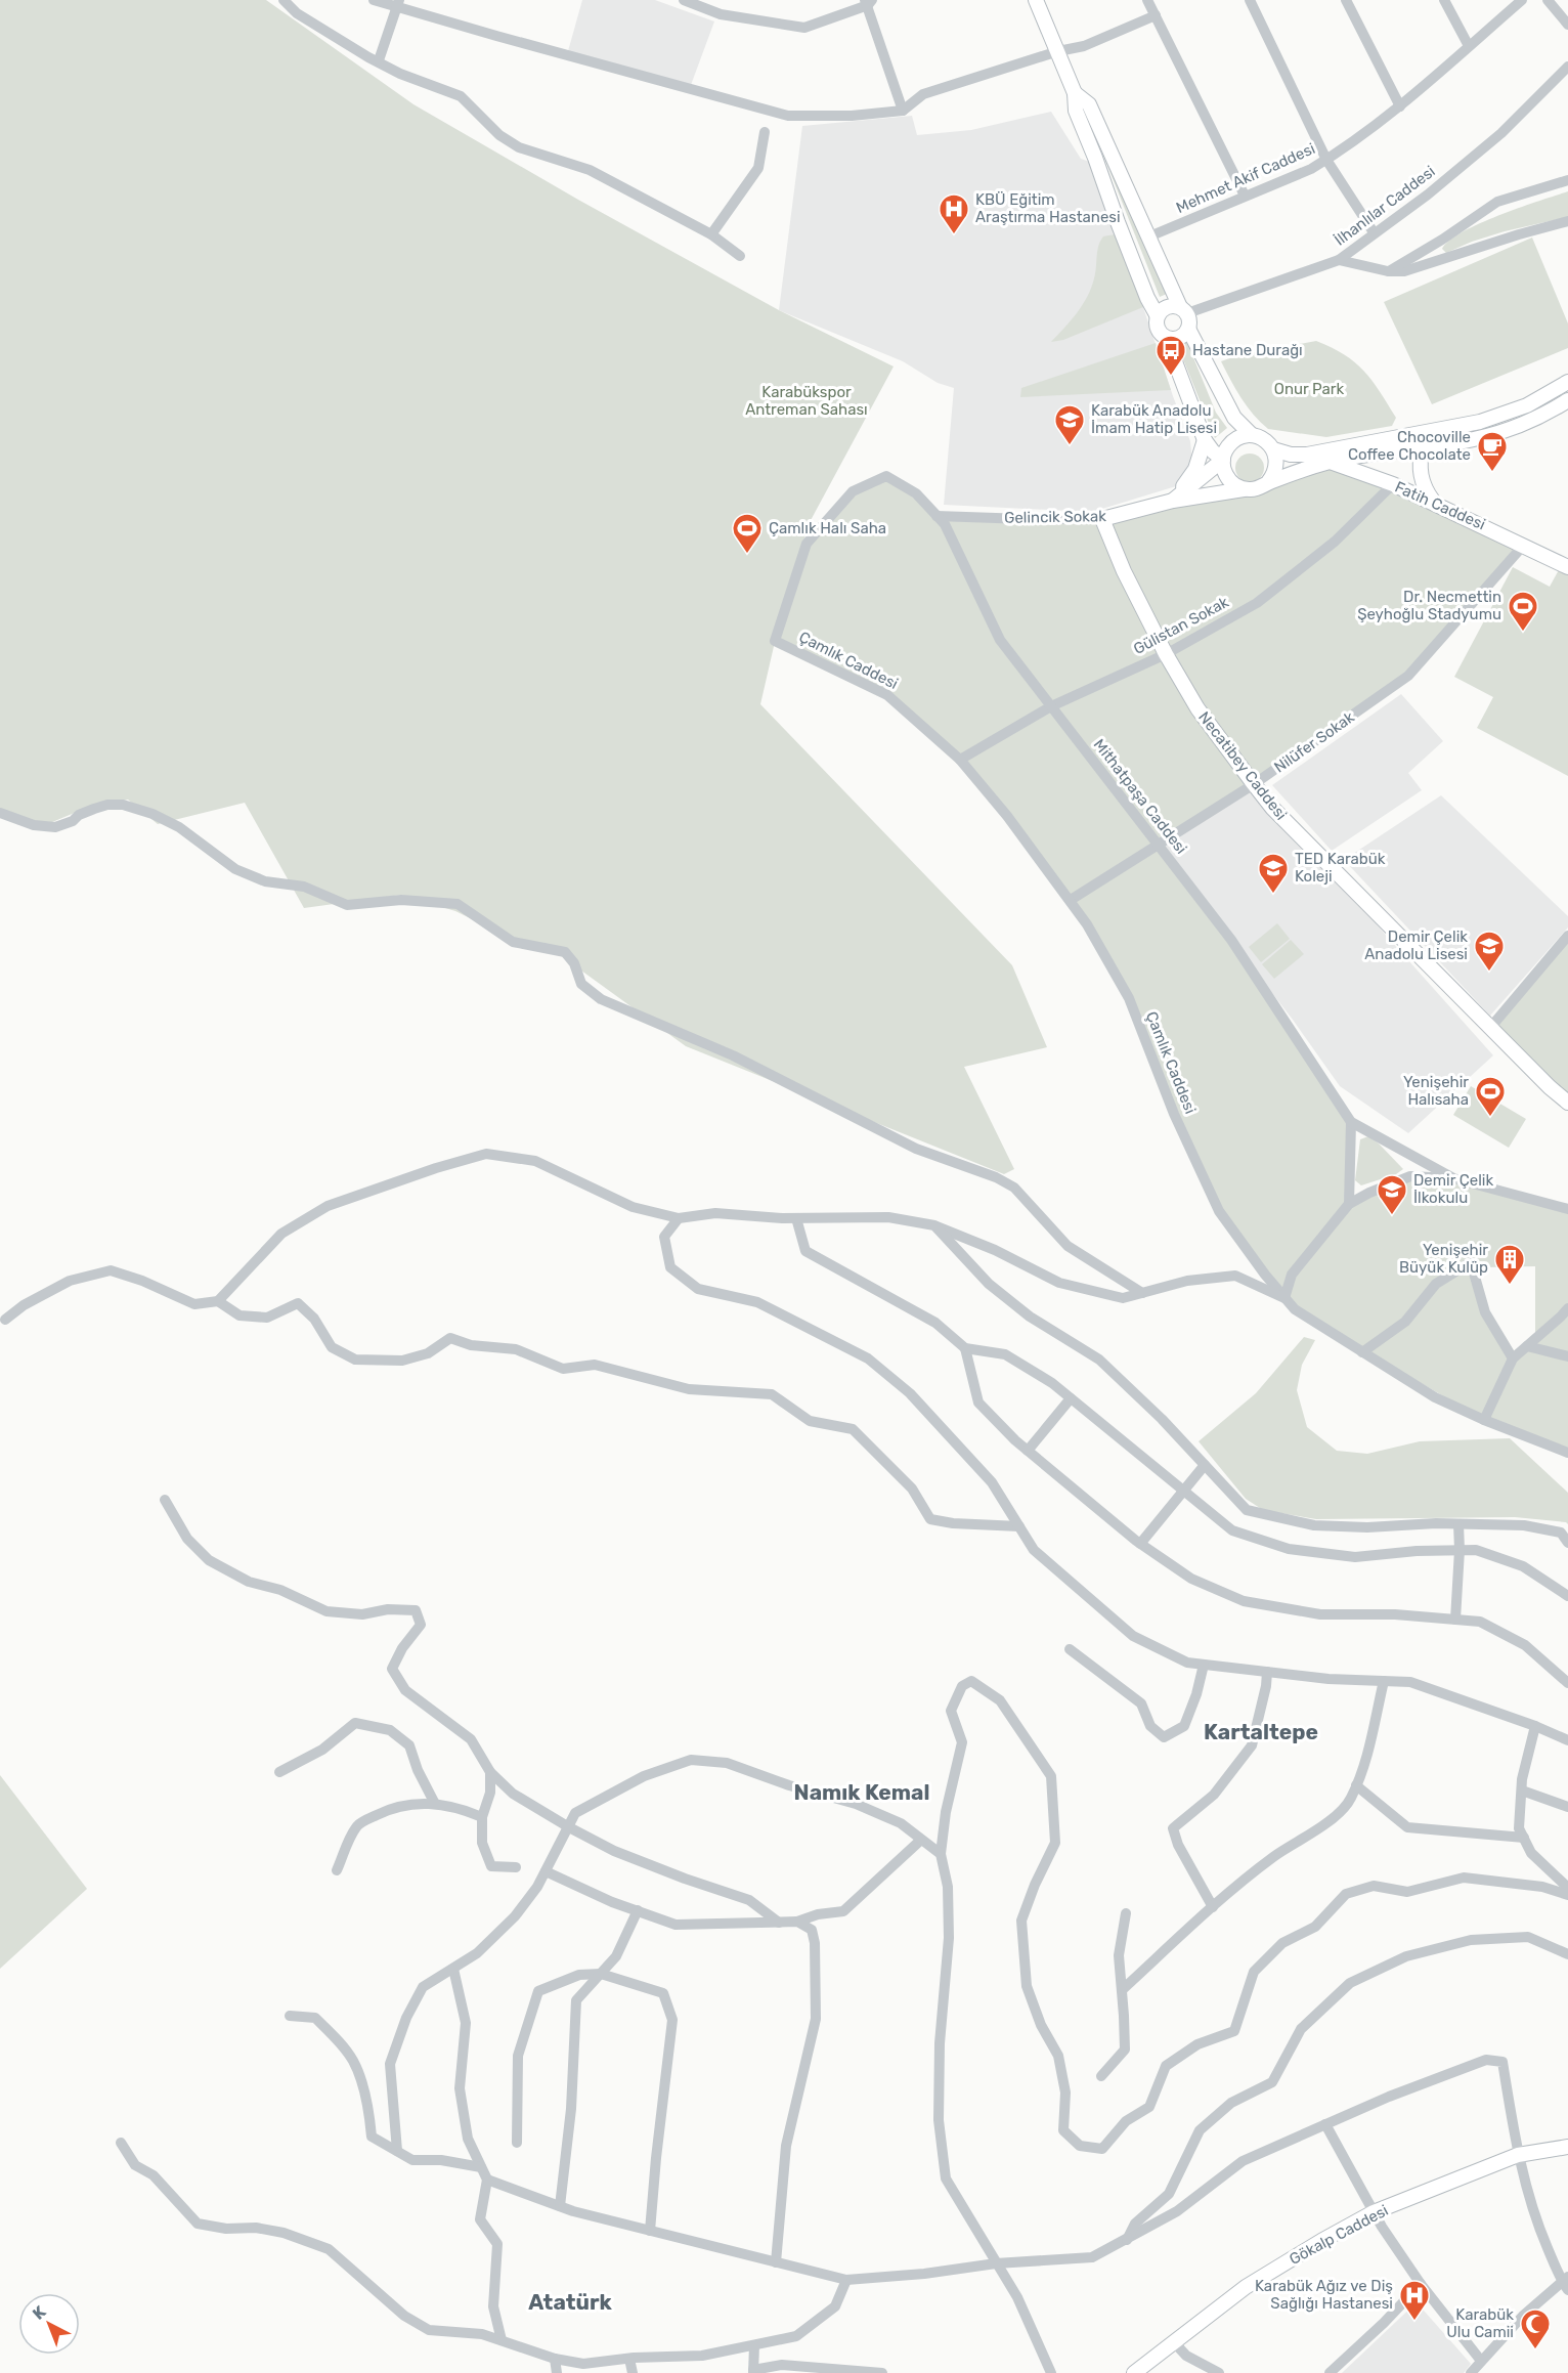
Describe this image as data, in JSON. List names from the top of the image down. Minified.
{"streets":{"street":["Mehmet Akif Caddesi","İlhanlılar Caddesi","Fatih Caddesi","Gelincik Sokak","Gülistan Sokak","Çamlık Caddesi","Nilüfer Sokak","Necatibey Caddesi","Mithatpaşa Caddesi","Gökalp Caddesi"]},"crossings":[["Fatih Caddesi","Gülistan Sokak"],["Fatih Caddesi","Nilüfer Sokak"],["Gelincik Sokak","Necatibey Caddesi"],["Gelincik Sokak","Mithatpaşa Caddesi"],["Gülistan Sokak","Çamlık Caddesi"],["Gülistan Sokak","Necatibey Caddesi"],["Gülistan Sokak","Mithatpaşa Caddesi"],["Çamlık Caddesi","Nilüfer Sokak"],["Çamlık Caddesi","Mithatpaşa Caddesi"],["Nilüfer Sokak","Necatibey Caddesi"],["Nilüfer Sokak","Mithatpaşa Caddesi"]],"districts":["Kartaltepe","Namık Kemal","Atatürk"],"parks":["Onur Park","Karabükspor Antreman Sahası"],"places":{"hospital":["KBÜ Eğitim Araştırma Hastanesi","Karabük Ağız ve Diş Sağlığı Hastanesi"],"bus stop":["Hastane Durağı"],"school or university":["Karabük Anadolu İmam Hatip Lisesi","TED Karabük Koleji","Demir Çelik Anadolu Lisesi","Demir Çelik İlkokulu"],"cafe":["Chocoville Coffee Chocolate"],"sports":["Çamlık Halı Saha","Dr. Necmettin Şeyhoğlu Stadyumu","Yenişehir Halısaha"],"building":["Yenişehir Büyük Kulüp"],"mosque":["Karabük Ulu Camii"]},"north":"top left"}
